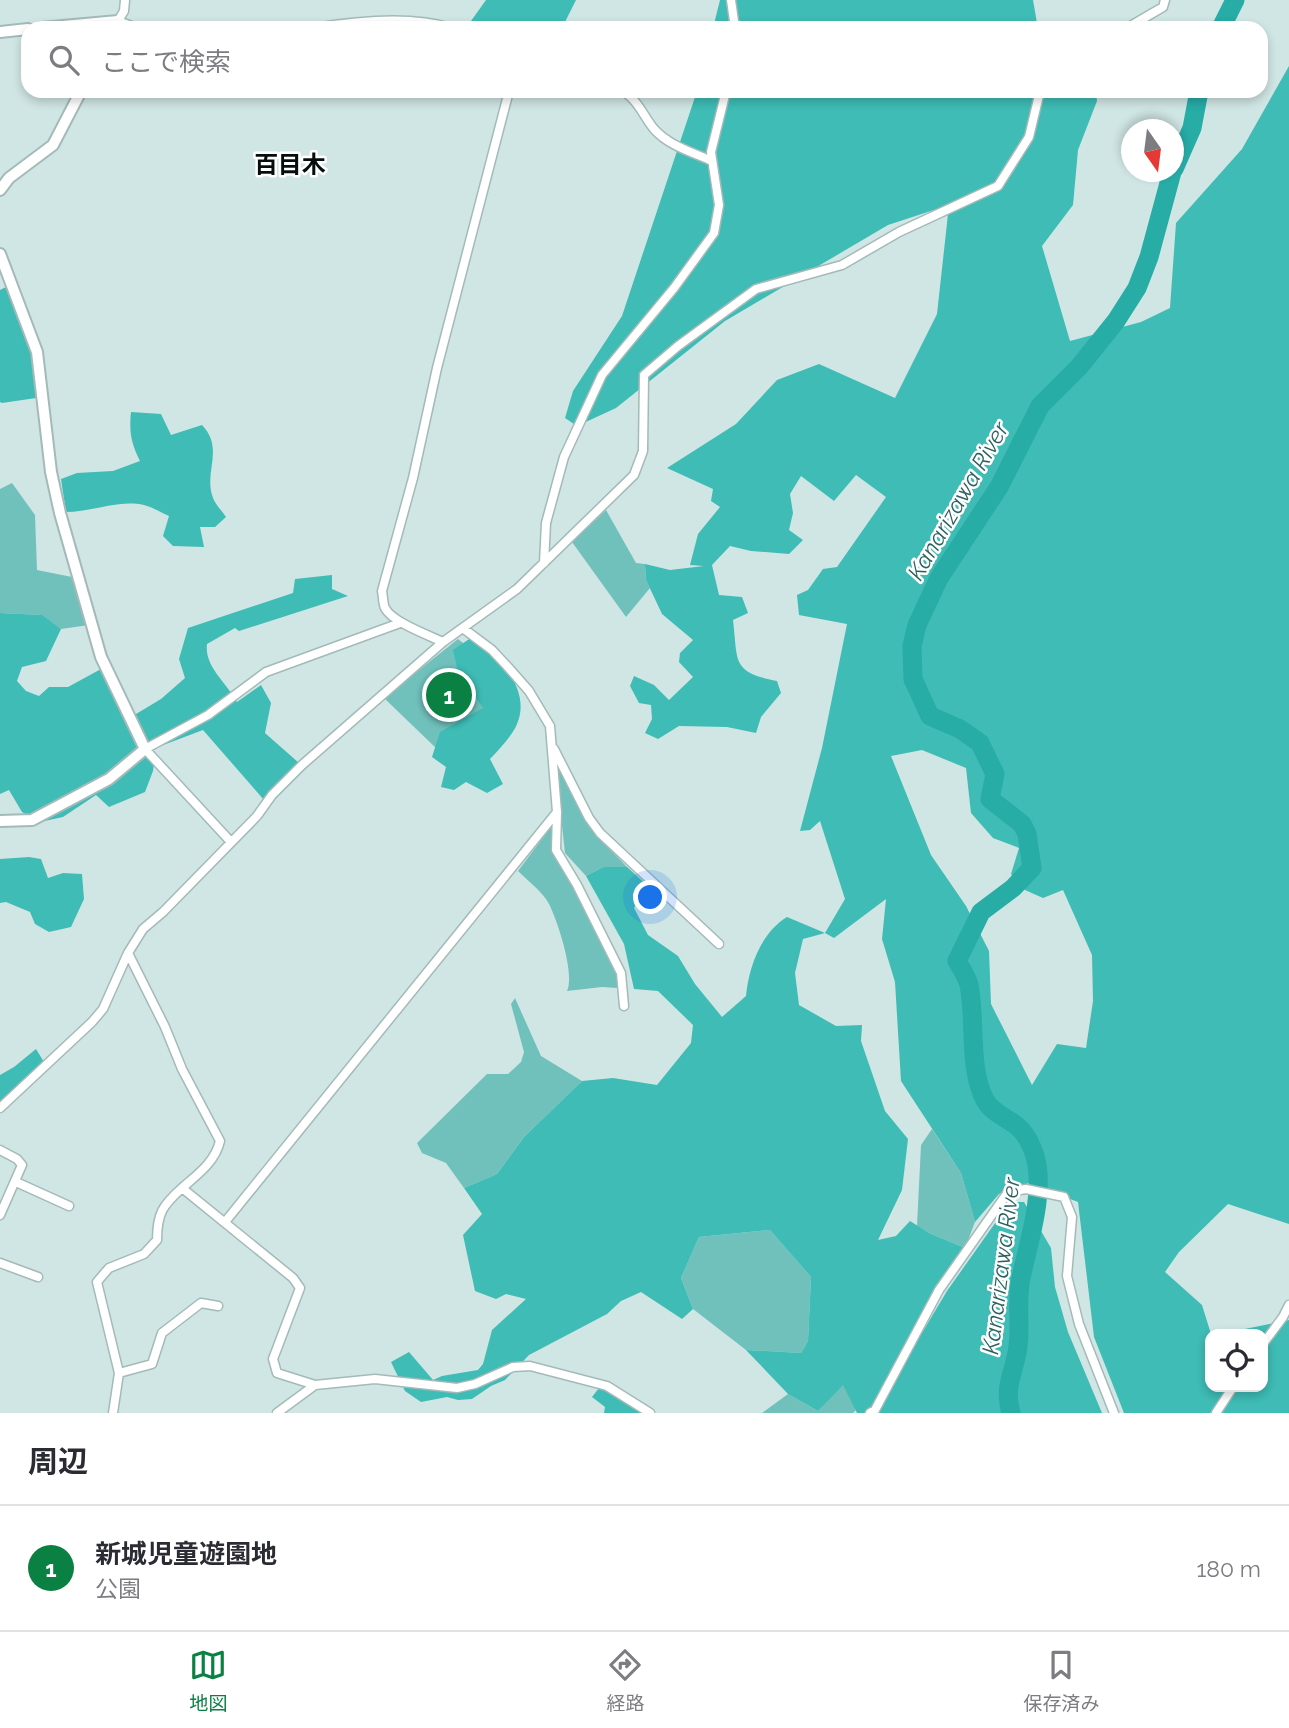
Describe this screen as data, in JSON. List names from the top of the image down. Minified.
{"districts":["百目木"],"water":["Kanarizawa River"],"north":"bottom","page":{"search":"ここで検索","pins":"1","heading":"周辺","list":[{"mark":"1","name":"新城児童遊園地","note":"公園","value":"180 m"}],"nav":["地図","経路","保存済み"]}}
